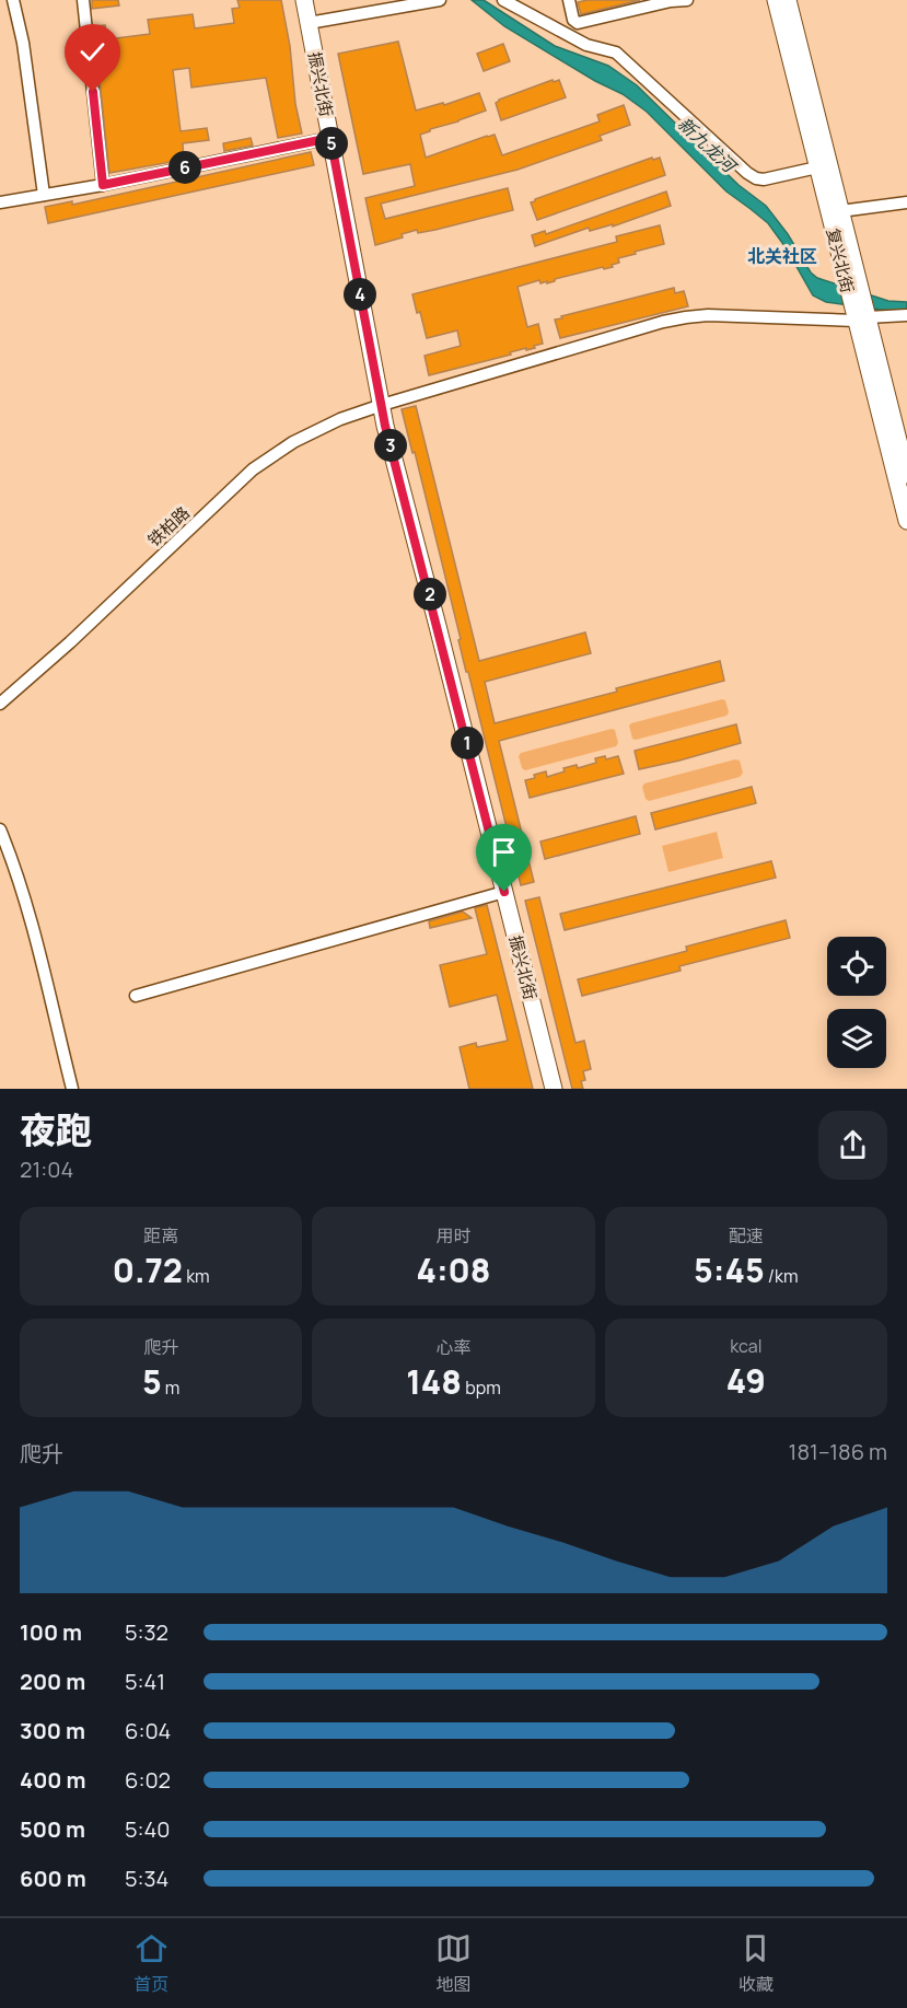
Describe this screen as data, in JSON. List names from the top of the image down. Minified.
{"streets":{"street":["振兴北街","复兴北街","铁柏路"]},"crossings":[["振兴北街","铁柏路"],["复兴北街","铁柏路"]],"districts":["北关社区"],"water":["新九龙河"],"page":{"pins":["5","6","4","3","2","1"],"heading":["夜跑","21:04"],"stats":[["距离","0.72 km"],["用时","4:08"],["配速","5:45 /km"],["爬升","5 m"],["心率","148 bpm"],["kcal","49"]],"chart":["爬升","181–186 m"],"list":[{"name":"100 m","note":"5:32"},{"name":"200 m","note":"5:41"},{"name":"300 m","note":"6:04"},{"name":"400 m","note":"6:02"},{"name":"500 m","note":"5:40"},{"name":"600 m","note":"5:34"}],"tabs":["首页","地图","收藏"]}}
